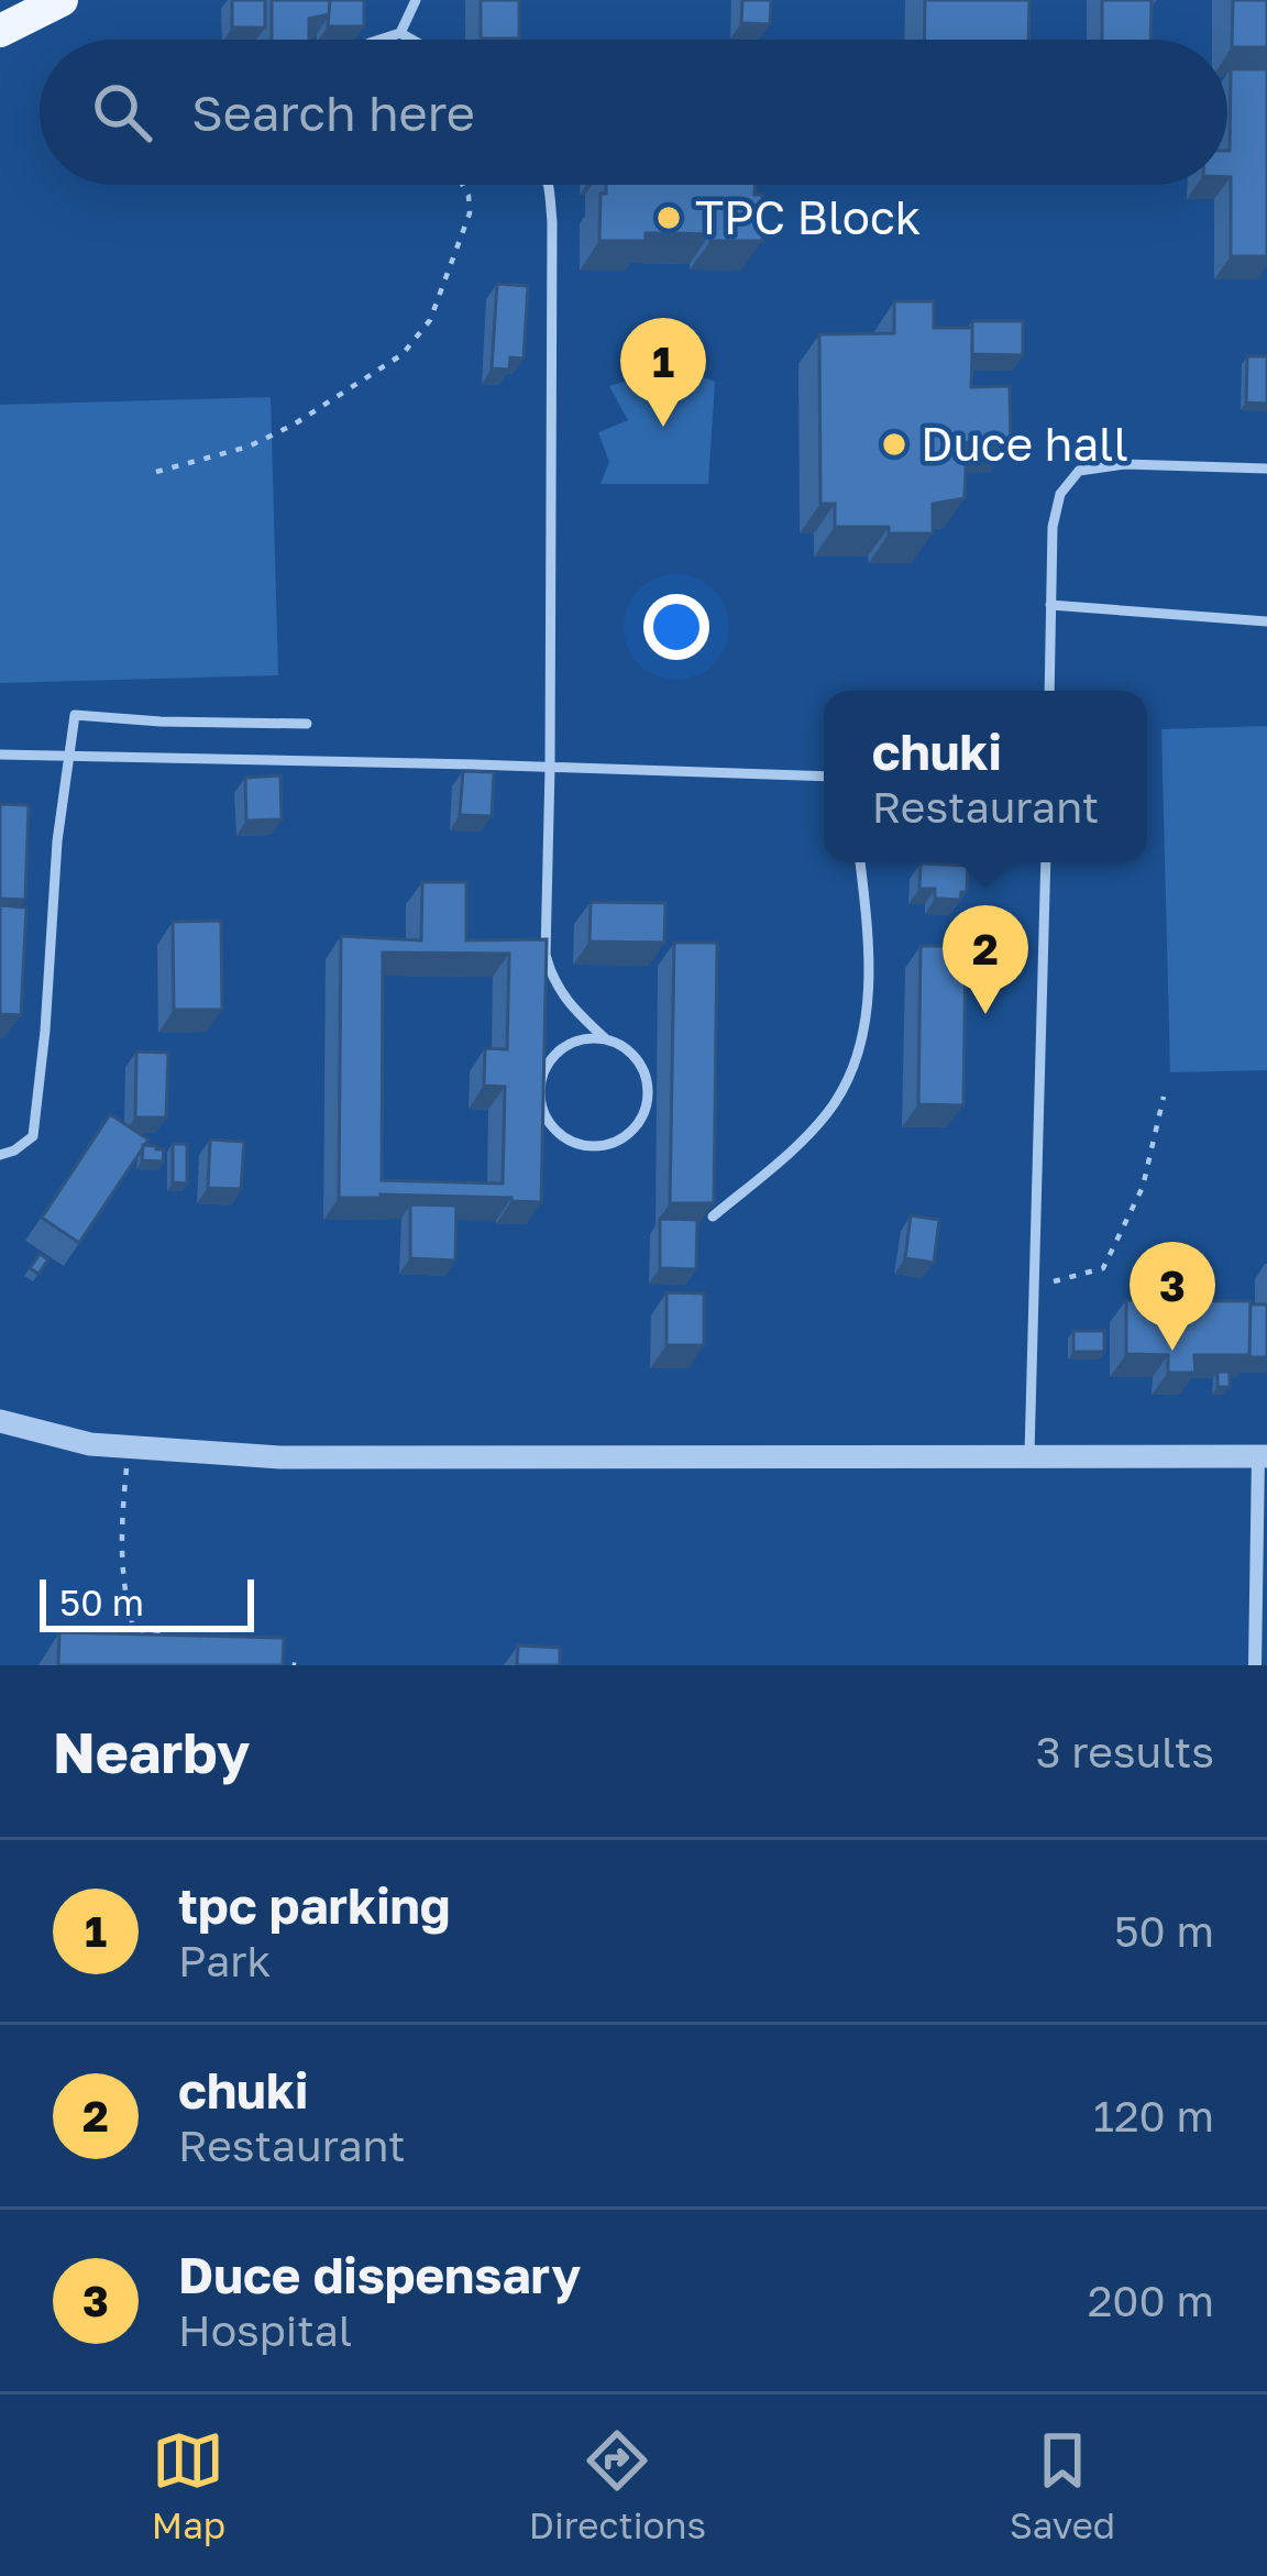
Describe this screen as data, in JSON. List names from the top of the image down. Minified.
{"places":["TPC Block","Duce hall"],"scale_bar":"50 m","page":{"search":"Search here","pins":["1","2","3"],"popup":["chuki","Restaurant"],"scale":"50 m","heading":["Nearby","3 results"],"list":[{"mark":"1","name":"tpc parking","note":"Park","value":"50 m"},{"mark":"2","name":"chuki","note":"Restaurant","value":"120 m"},{"mark":"3","name":"Duce dispensary","note":"Hospital","value":"200 m"}],"nav":["Map","Directions","Saved"]}}
